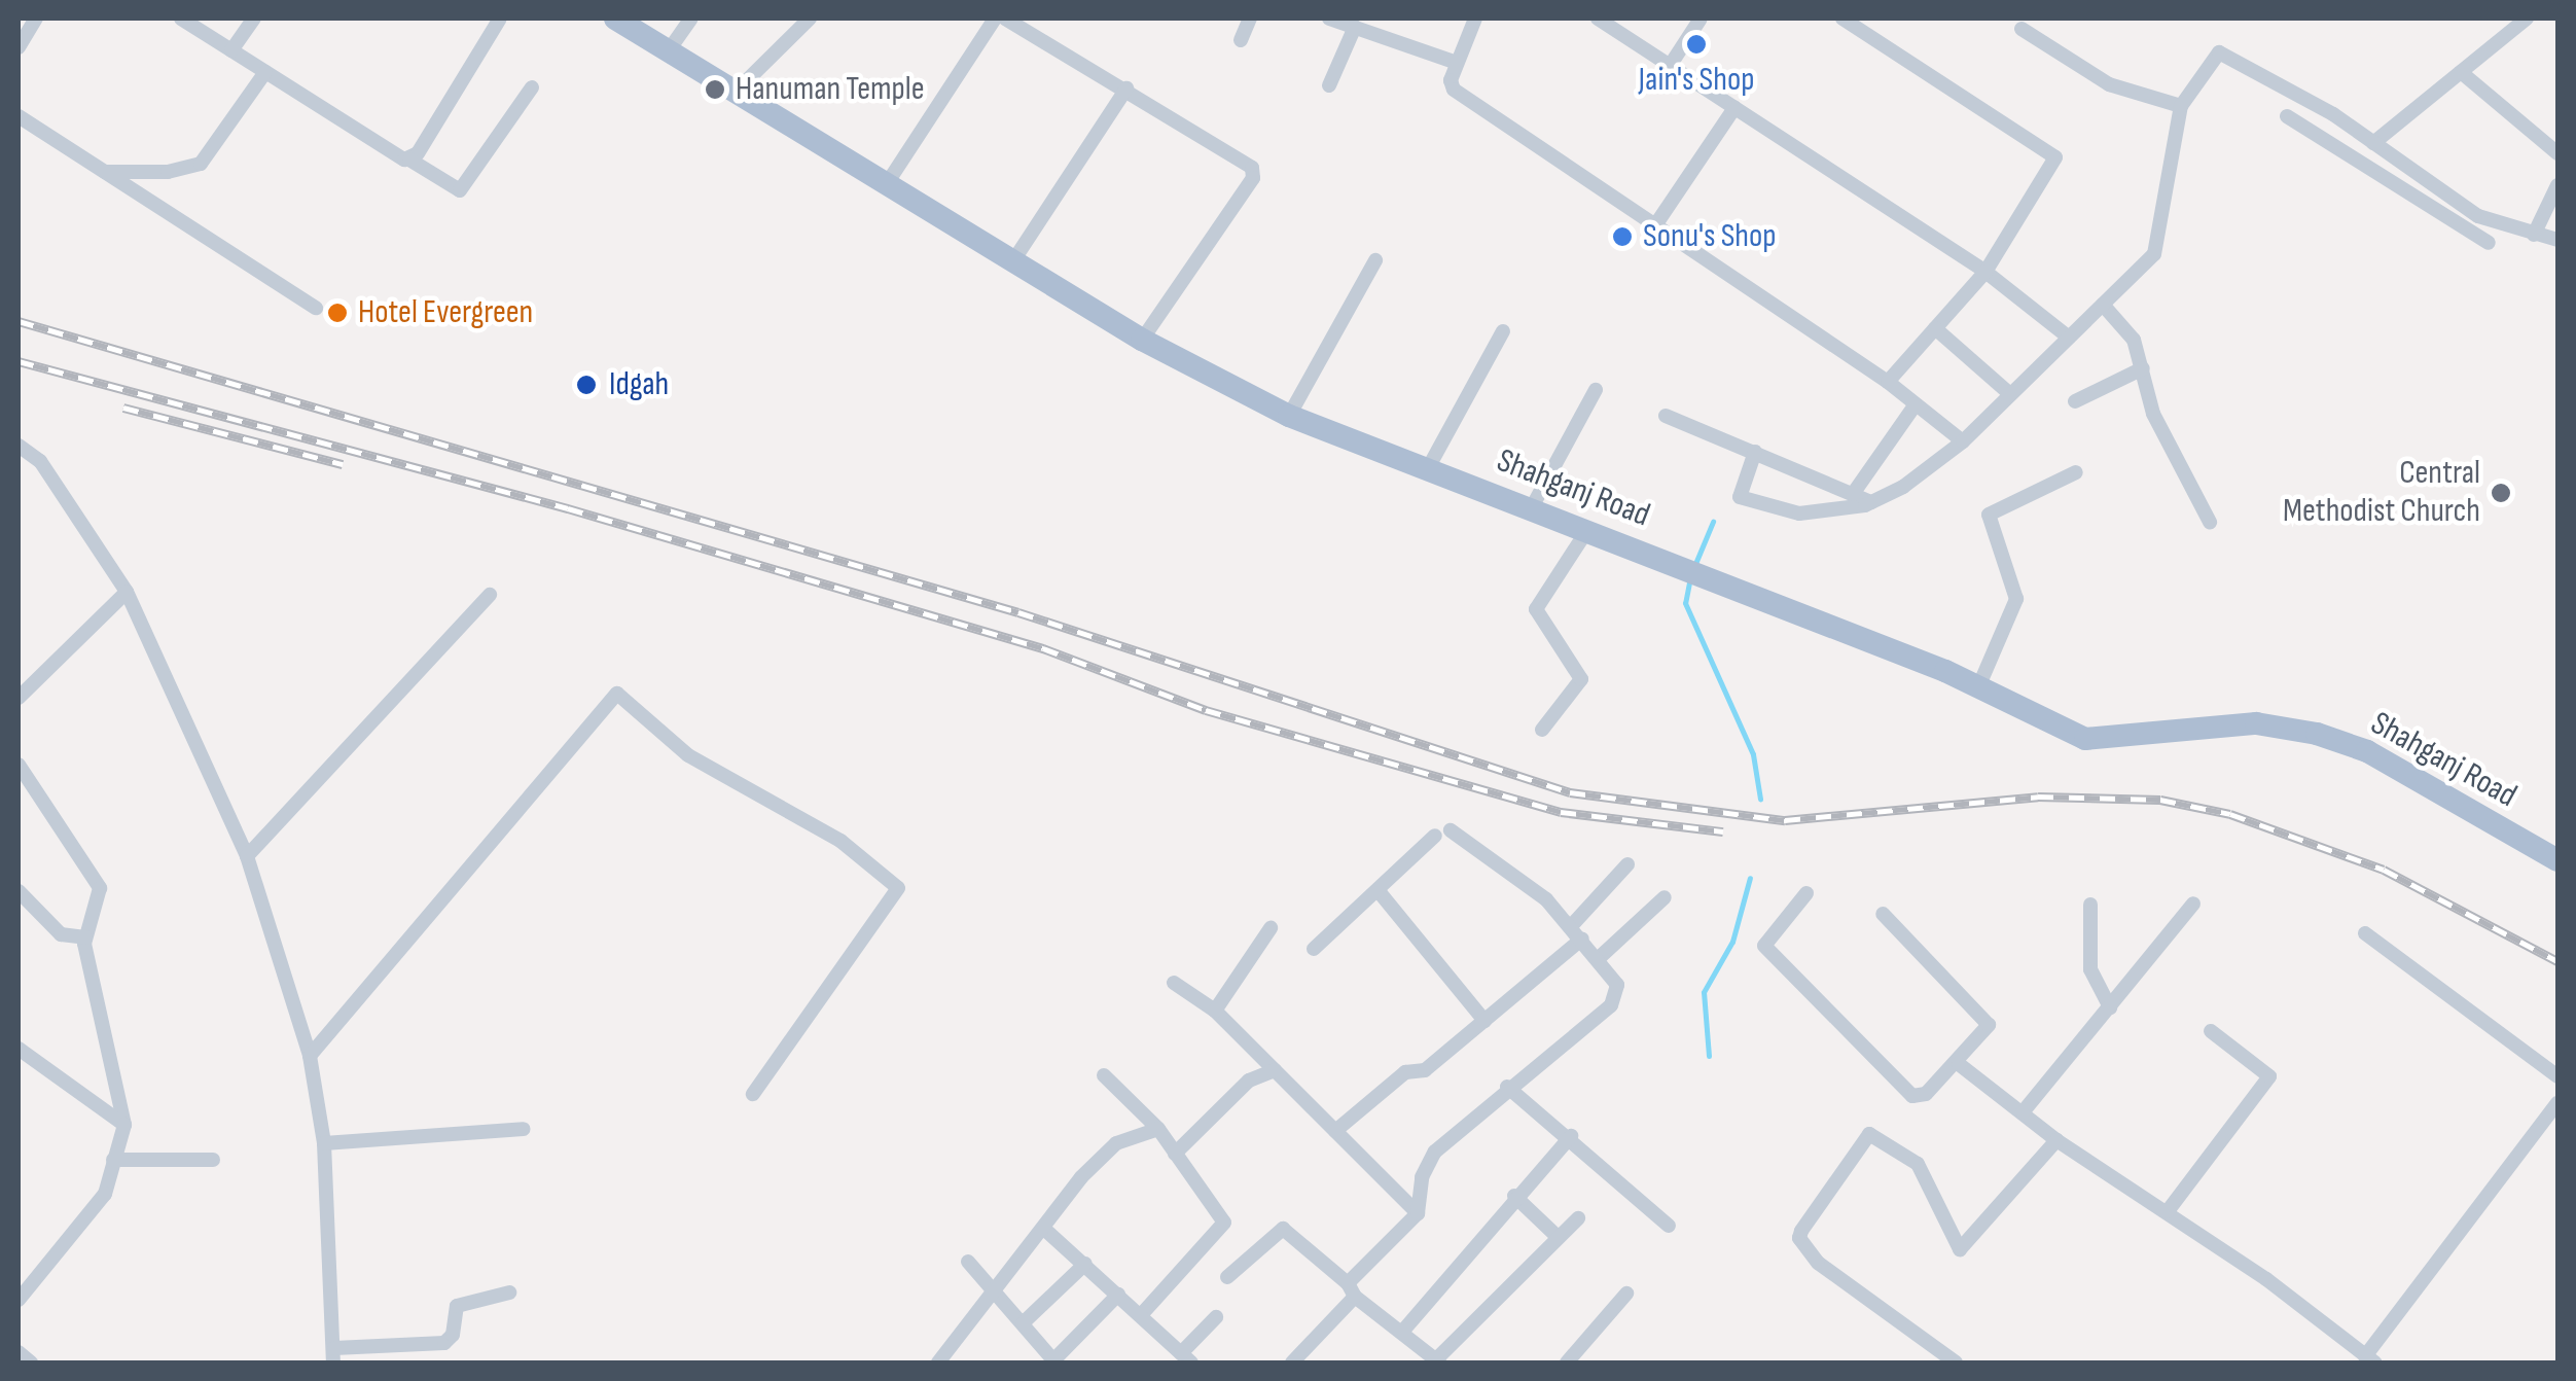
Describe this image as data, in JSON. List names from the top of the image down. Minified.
{"streets":{"main road":["Shahganj Road"]},"places":["Jain's Shop","Hanuman Temple","Sonu's Shop","Hotel Evergreen","Idgah","Central Methodist Church"]}
